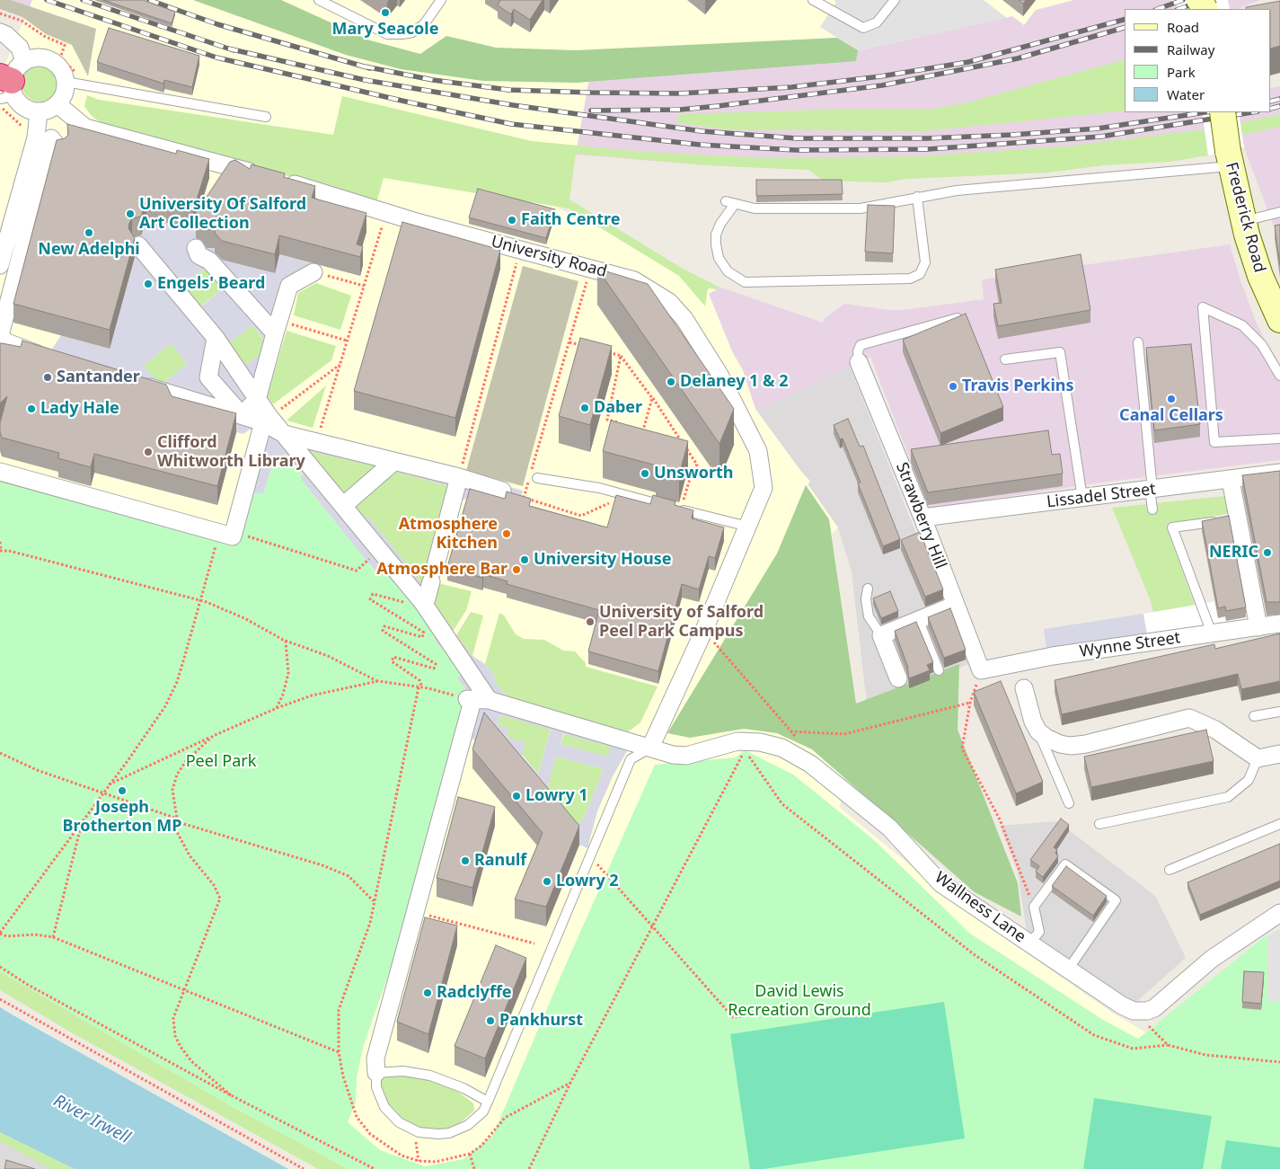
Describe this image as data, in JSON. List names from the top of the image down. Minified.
{"streets":{"main road":["Frederick Road"],"street":["University Road","Lissadel Street","Strawberry Hill","Wynne Street","Wallness Lane"]},"crossings":[["University Road","Wallness Lane"],["Lissadel Street","Strawberry Hill"],["Strawberry Hill","Wynne Street"]],"water":["River Irwell"],"parks":["Peel Park","David Lewis Recreation Ground"],"places":["Mary Seacole","University Of Salford Art Collection","Faith Centre","New Adelphi","Engels' Beard","Santander","Delaney 1 & 2","Travis Perkins","Canal Cellars","Daber","Lady Hale","Clifford Whitworth Library","Unsworth","Atmosphere Kitchen","NERIC","University House","Atmosphere Bar","University of Salford Peel Park Campus","Joseph Brotherton MP","Lowry 1","Ranulf","Lowry 2","Radclyffe","Pankhurst"],"legend":["Road","Railway","Park","Water"]}
